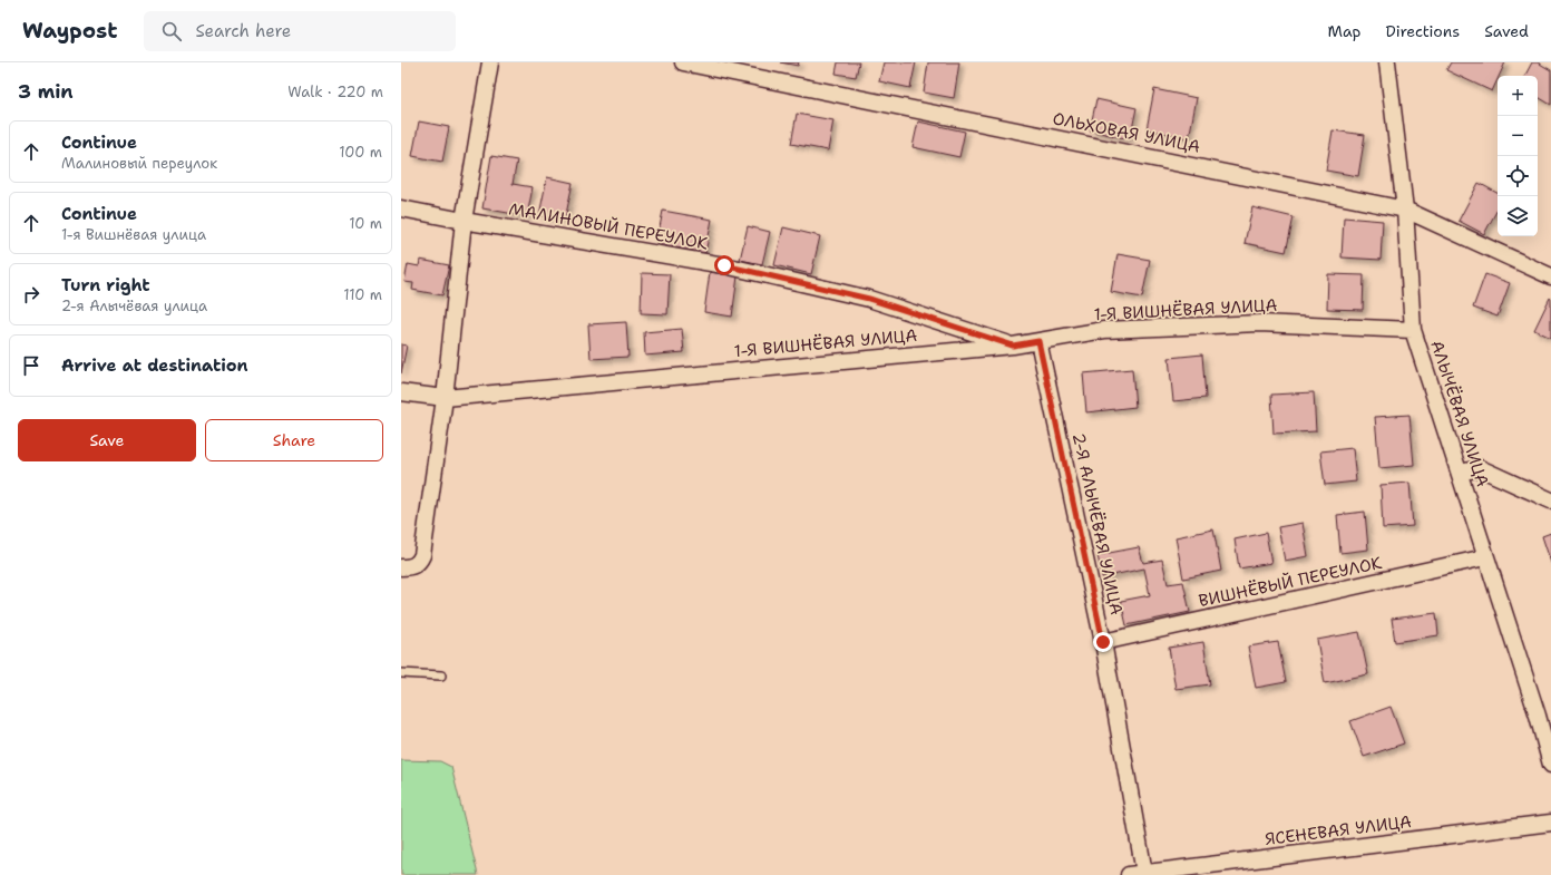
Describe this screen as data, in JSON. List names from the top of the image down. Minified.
{"streets":{"street":["ОЛЬХОВАЯ УЛИЦА","МАЛИНОВЫЙ ПЕРЕУЛОК","1-Я ВИШНЁВАЯ УЛИЦА","АЛЫЧЁВАЯ УЛИЦА","2-Я АЛЫЧЁВАЯ УЛИЦА","ВИШНЁВЫЙ ПЕРЕУЛОК","ЯСЕНЕВАЯ УЛИЦА"]},"crossings":[["ОЛЬХОВАЯ УЛИЦА","АЛЫЧЁВАЯ УЛИЦА"],["МАЛИНОВЫЙ ПЕРЕУЛОК","1-Я ВИШНЁВАЯ УЛИЦА"],["1-Я ВИШНЁВАЯ УЛИЦА","АЛЫЧЁВАЯ УЛИЦА"],["1-Я ВИШНЁВАЯ УЛИЦА","2-Я АЛЫЧЁВАЯ УЛИЦА"],["АЛЫЧЁВАЯ УЛИЦА","ВИШНЁВЫЙ ПЕРЕУЛОК"],["2-Я АЛЫЧЁВАЯ УЛИЦА","ВИШНЁВЫЙ ПЕРЕУЛОК"],["2-Я АЛЫЧЁВАЯ УЛИЦА","ЯСЕНЕВАЯ УЛИЦА"]],"page":{"header":"Waypost","search":"Search here","nav":["Map","Directions","Saved"],"heading":["3 min","Walk · 220 m"],"map_buttons":["+","−"],"list":[["Continue","Малиновый переулок","100 m"],["Continue","1-я Вишнёвая улица","10 m"],["Turn right","2-я Алычёвая улица","110 m"],"Arrive at destination"],"buttons":["Save","Share"]}}
